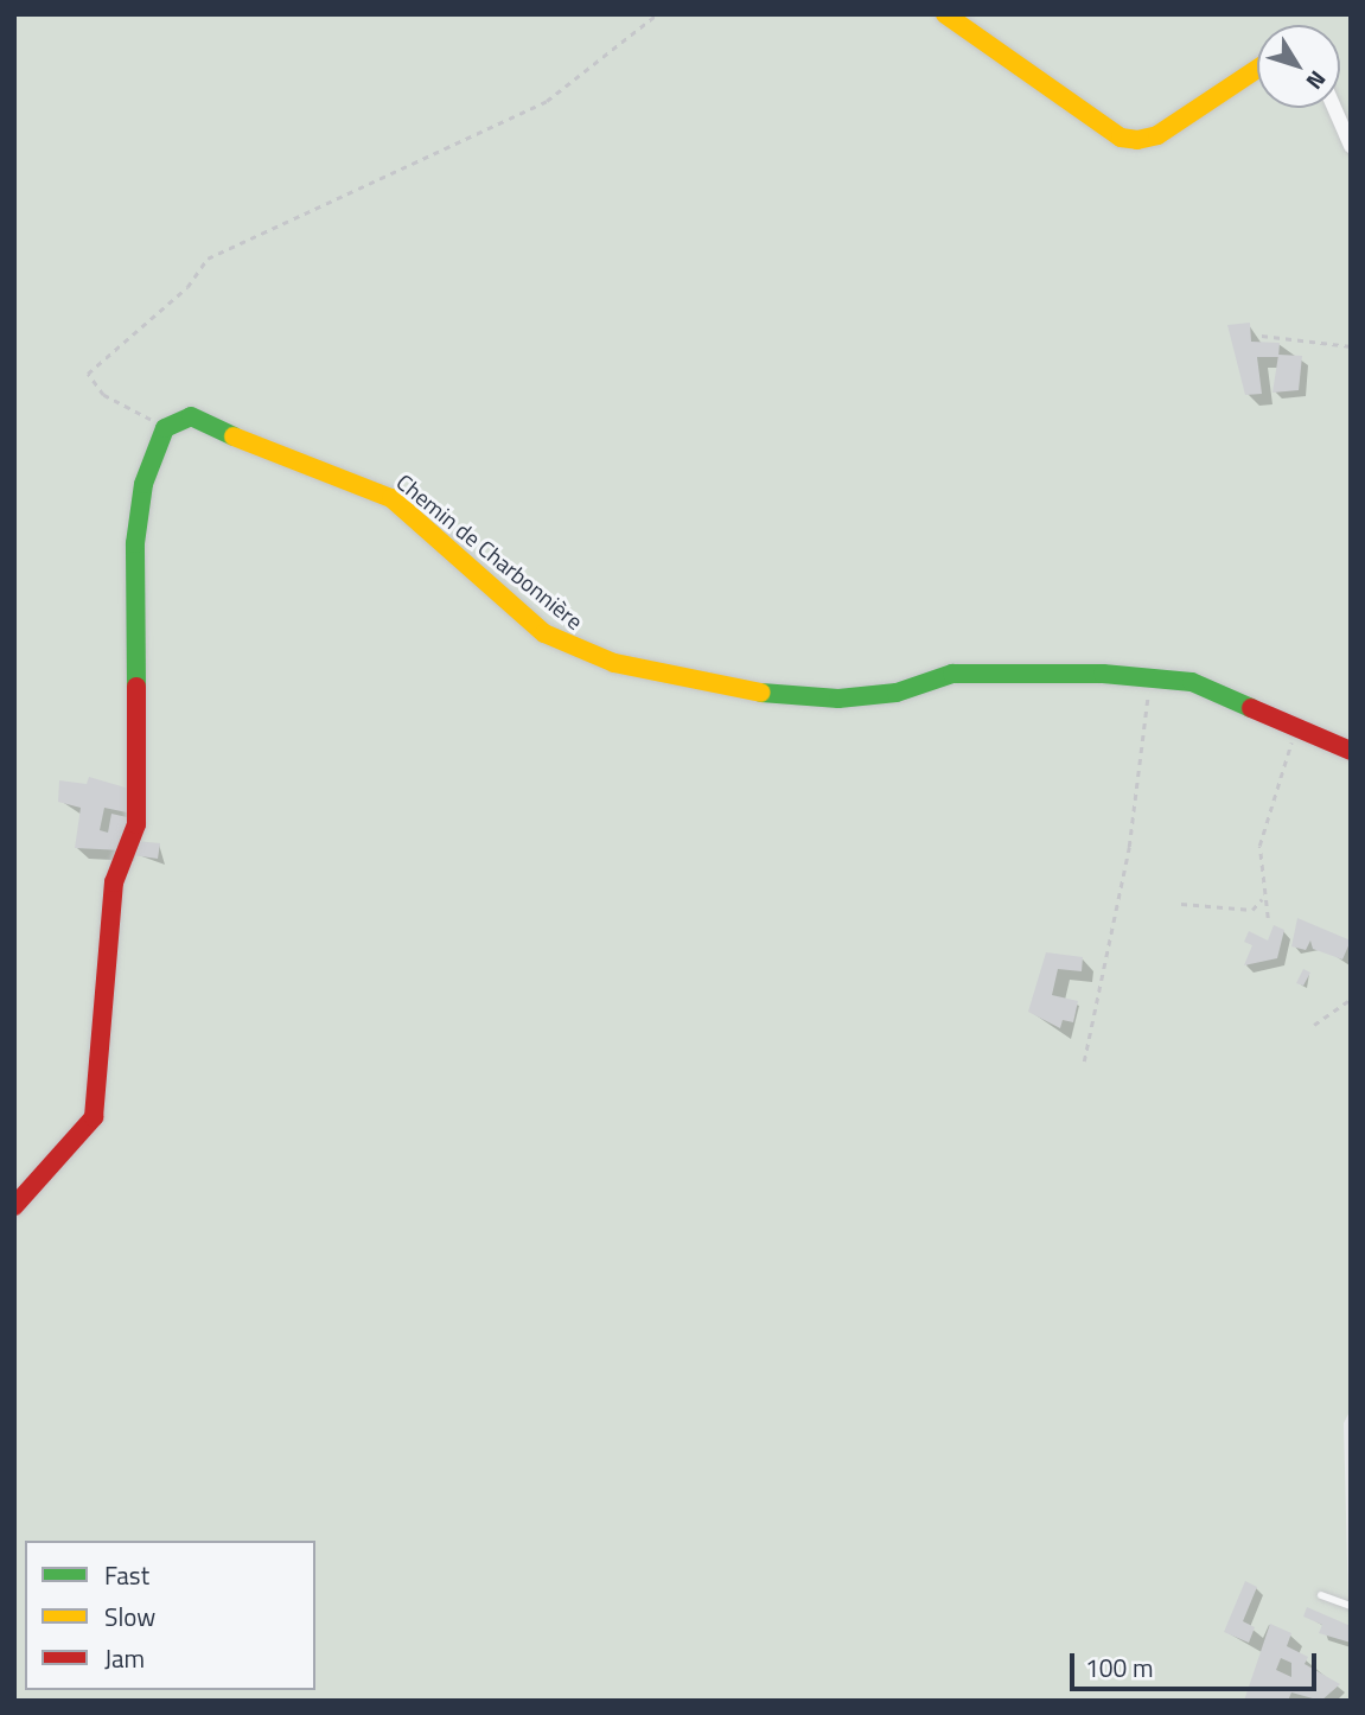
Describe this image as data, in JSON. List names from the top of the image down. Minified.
{"streets":{"street":["Chemin de Charbonnière"]},"legend":["Fast","Slow","Jam"],"scale_bar":"100 m","north":"bottom right"}
